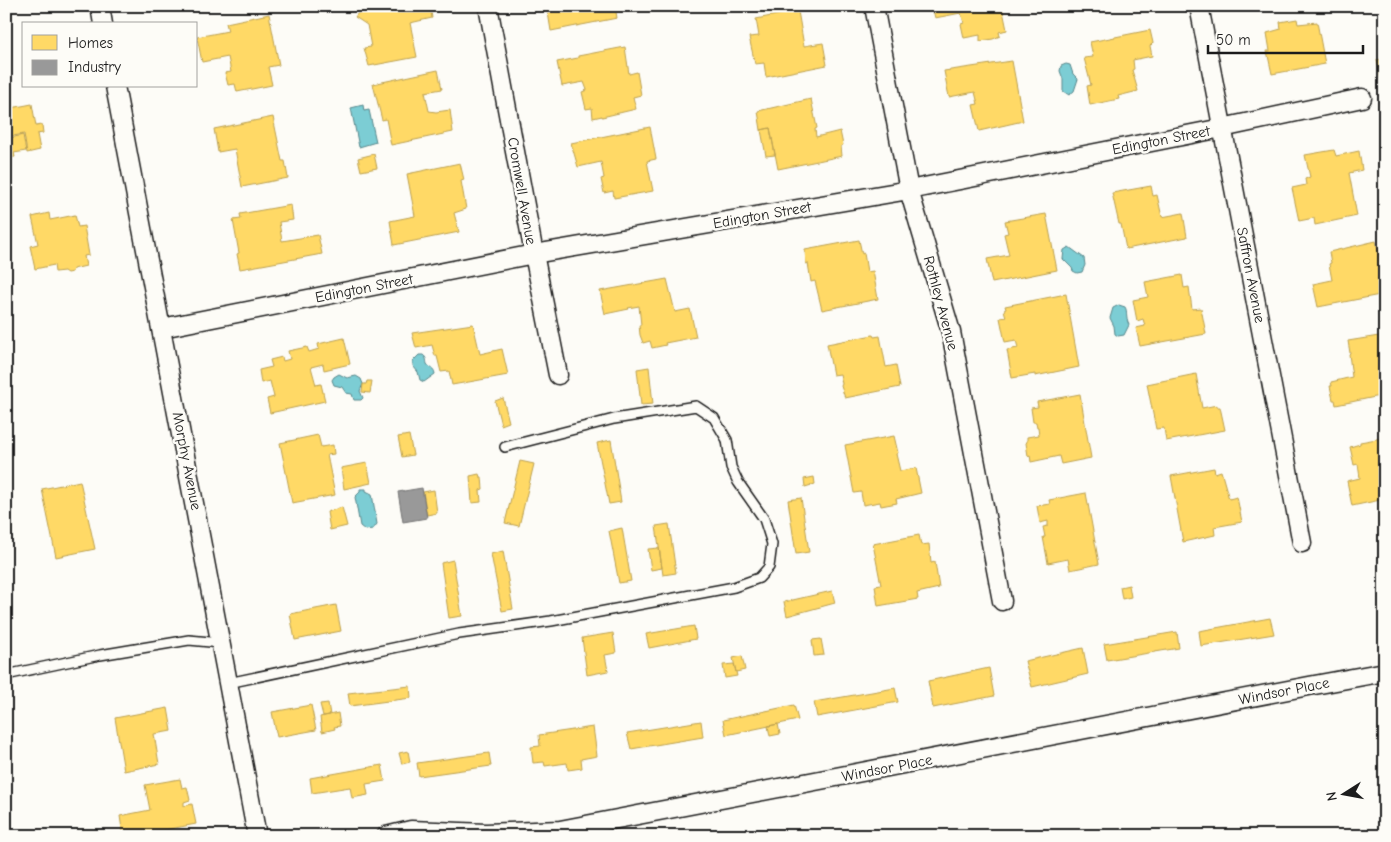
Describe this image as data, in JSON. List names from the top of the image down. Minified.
{"streets":{"street":["Edington Street","Cromwell Avenue","Saffron Avenue","Rothley Avenue","Morphy Avenue","Windsor Place"]},"crossings":[["Edington Street","Cromwell Avenue"],["Edington Street","Saffron Avenue"],["Edington Street","Rothley Avenue"],["Edington Street","Morphy Avenue"]],"legend":["Homes","Industry"],"scale_bar":"50 m","north":"left"}
